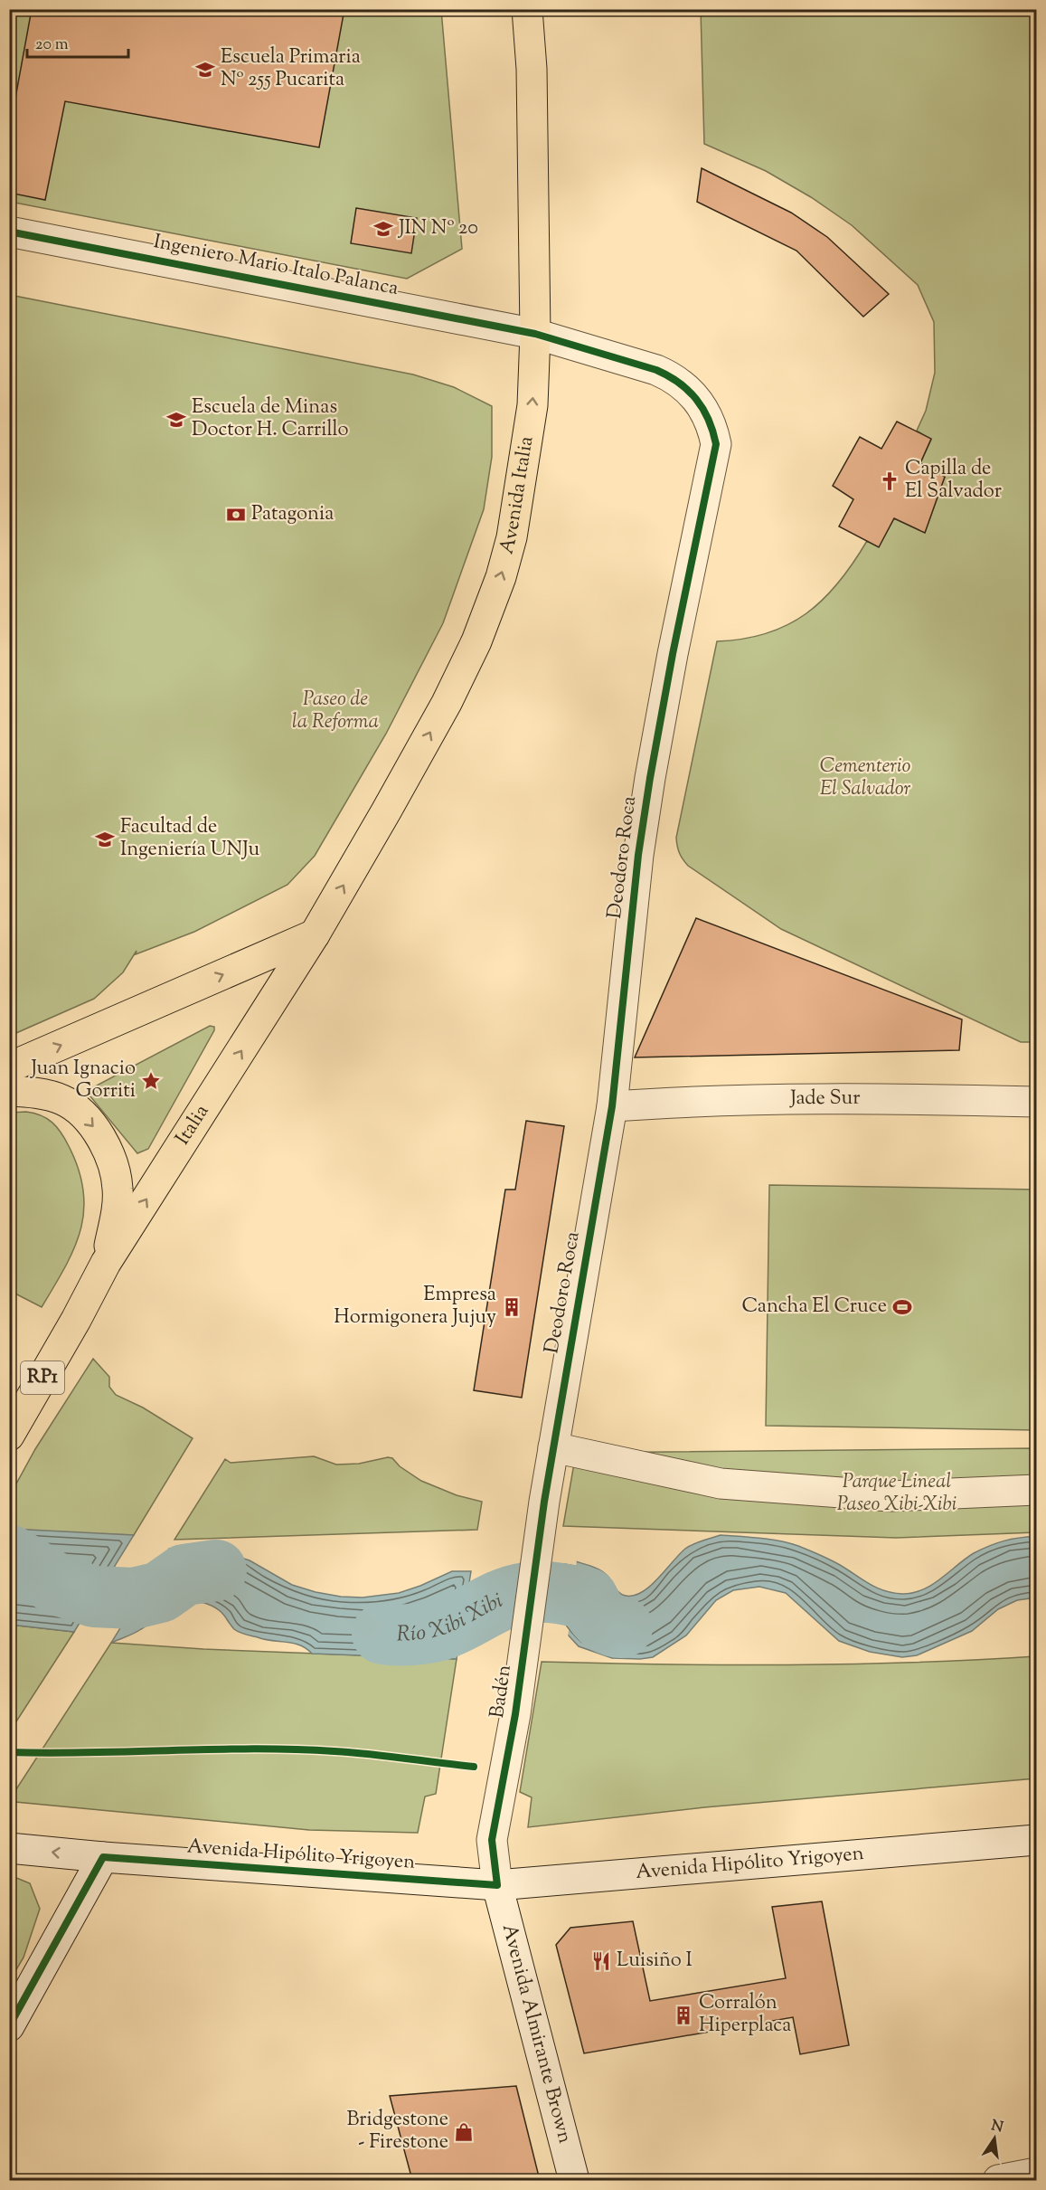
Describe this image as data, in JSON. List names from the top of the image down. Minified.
{"streets":{"main road":["Avenida Italia","Italia","RP1"],"street":["Ingeniero Mario Italo Palanca","Deodoro Roca","Jade Sur","Badén","Avenida Hipólito Yrigoyen","Avenida Almirante Brown"]},"crossings":[["Ingeniero Mario Italo Palanca","Avenida Italia"],["Ingeniero Mario Italo Palanca","Deodoro Roca"],["Avenida Italia","Deodoro Roca"],["Avenida Italia","Italia"],["Deodoro Roca","Jade Sur"],["Deodoro Roca","Badén"],["Badén","Avenida Hipólito Yrigoyen"],["Badén","Avenida Almirante Brown"],["Avenida Hipólito Yrigoyen","Avenida Almirante Brown"]],"one_way":["Avenida Italia","Italia"],"water":["Río Xibi Xibi"],"parks":["Paseo de la Reforma","Cementerio El Salvador","Parque Lineal Paseo Xibi-Xibi"],"places":{"school or university":["Escuela Primaria Nº 255 Pucarita","JIN Nº 20","Escuela de Minas Doctor H. Carrillo","Facultad de Ingeniería UNJu"],"church":["Capilla de El Salvador"],"bank":["Patagonia"],"place":["Juan Ignacio Gorriti"],"building":["Empresa Hormigonera Jujuy","Corralón Hiperplaca"],"sports":["Cancha El Cruce"],"restaurant":["Luisiño I"],"shop":["Bridgestone - Firestone"]},"scale_bar":"20 m","north":"top"}
